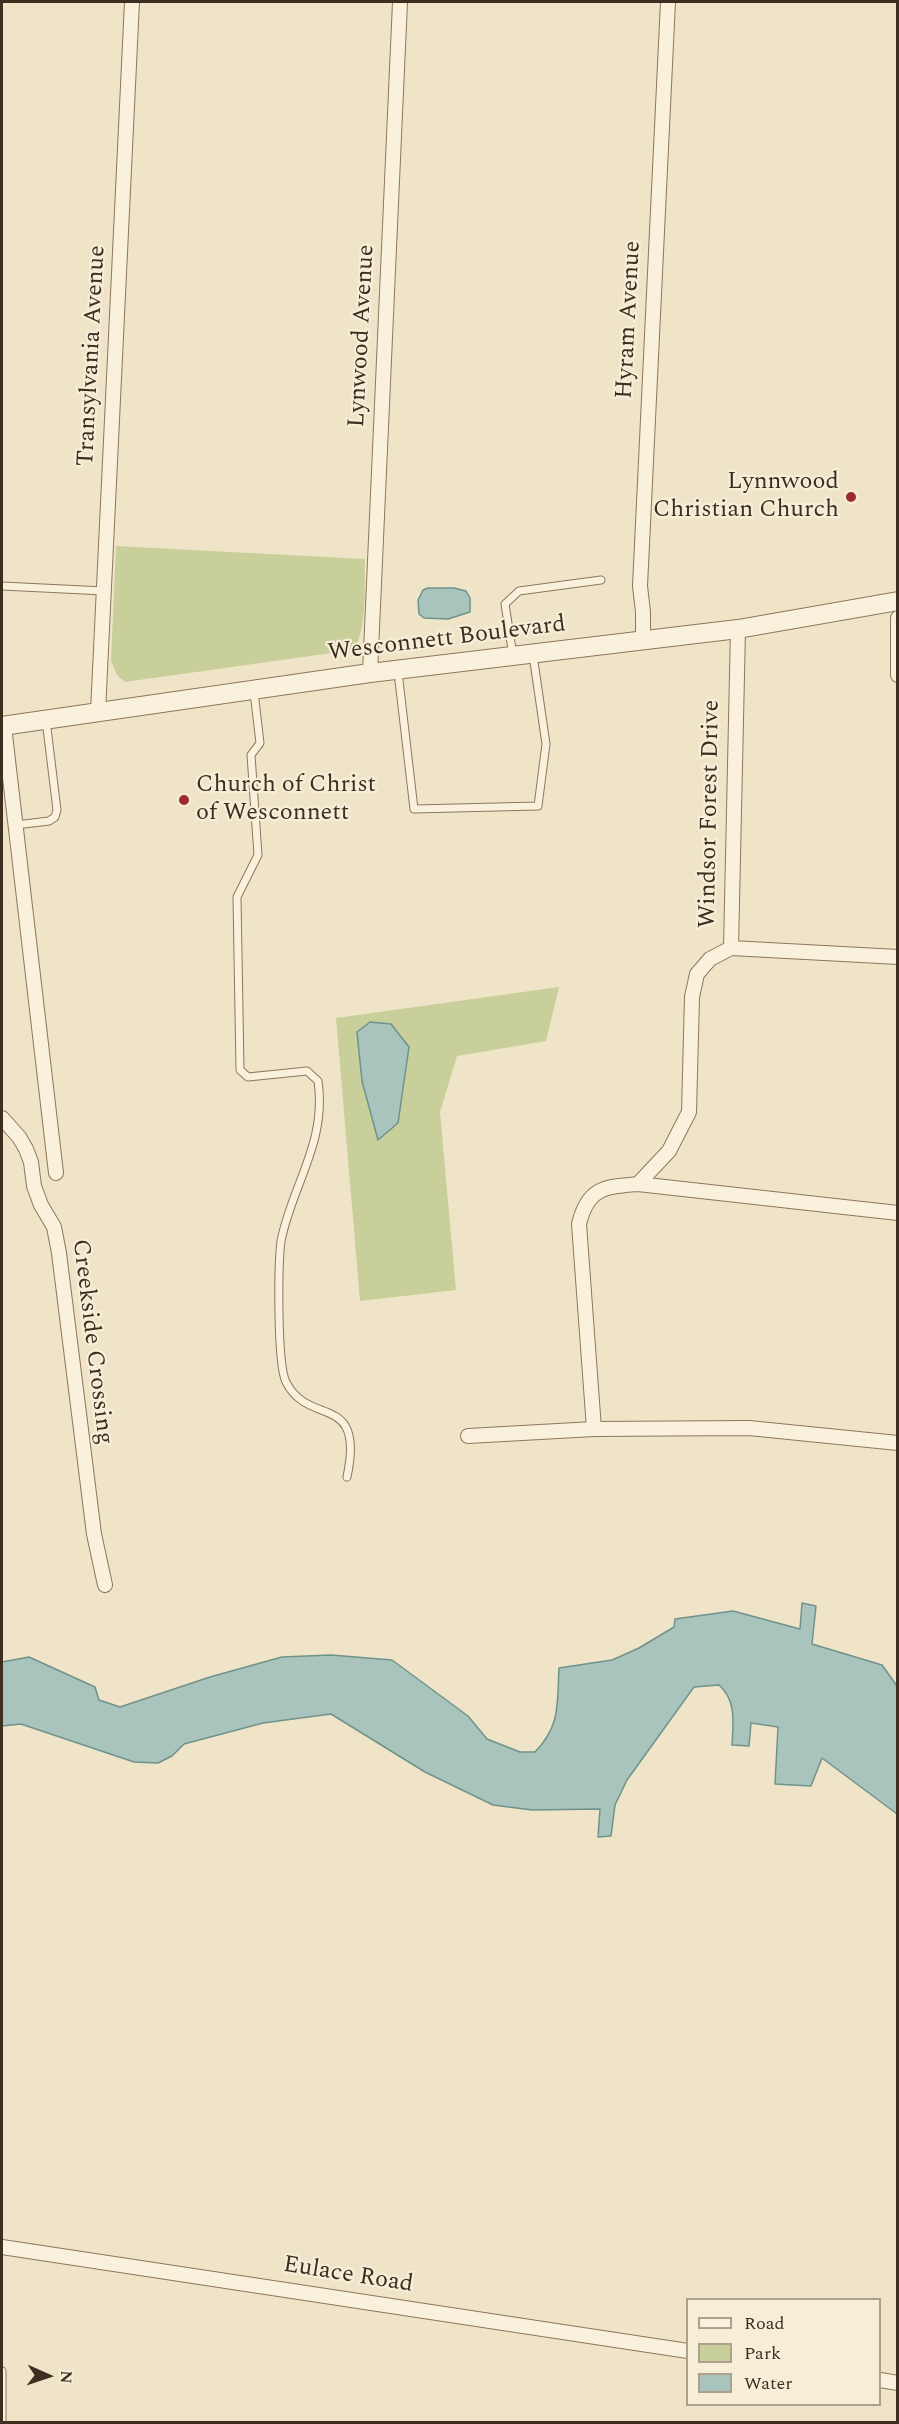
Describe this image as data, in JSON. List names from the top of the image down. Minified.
{"streets":{"street":["Hyram Avenue","Lynwood Avenue","Transylvania Avenue","Wesconnett Boulevard","Windsor Forest Drive","Creekside Crossing","Eulace Road"]},"crossings":[["Hyram Avenue","Wesconnett Boulevard"],["Lynwood Avenue","Wesconnett Boulevard"],["Transylvania Avenue","Wesconnett Boulevard"],["Wesconnett Boulevard","Windsor Forest Drive"]],"places":["Lynnwood Christian Church","Church of Christ of Wesconnett"],"legend":["Road","Park","Water"],"north":"right"}
